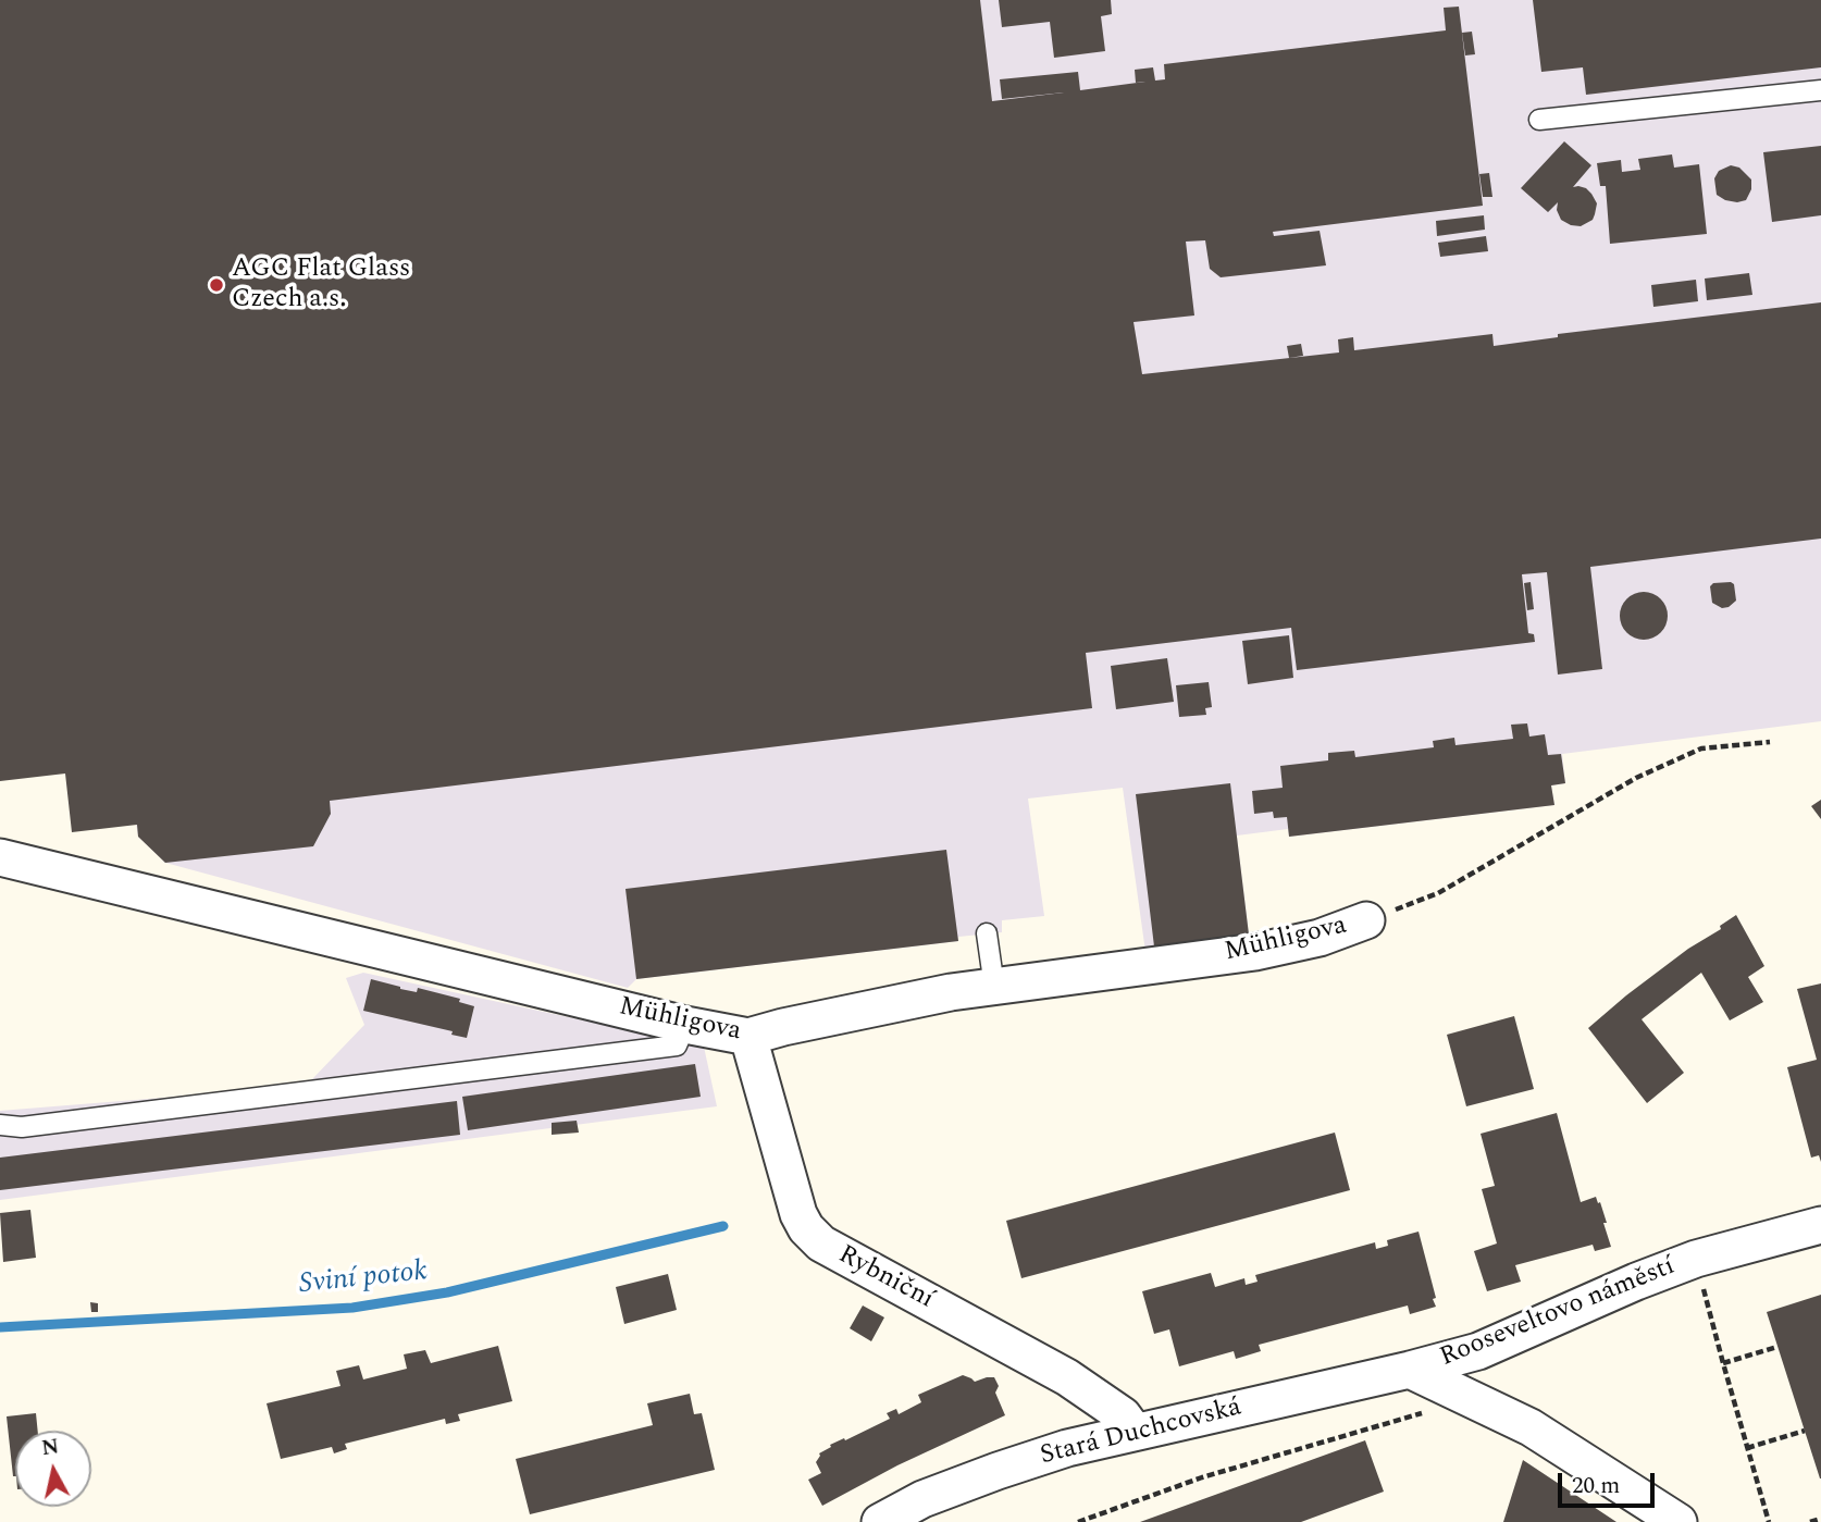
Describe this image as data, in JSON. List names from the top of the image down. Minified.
{"streets":{"street":["Mühligova","Rybniční","Rooseveltovo náměstí","Stará Duchcovská"]},"crossings":[["Mühligova","Rybniční"],["Rybniční","Stará Duchcovská"],["Rooseveltovo náměstí","Stará Duchcovská"]],"water":["Sviní potok"],"places":["AGC Flat Glass Czech a.s."],"scale_bar":"20 m","north":"top"}
